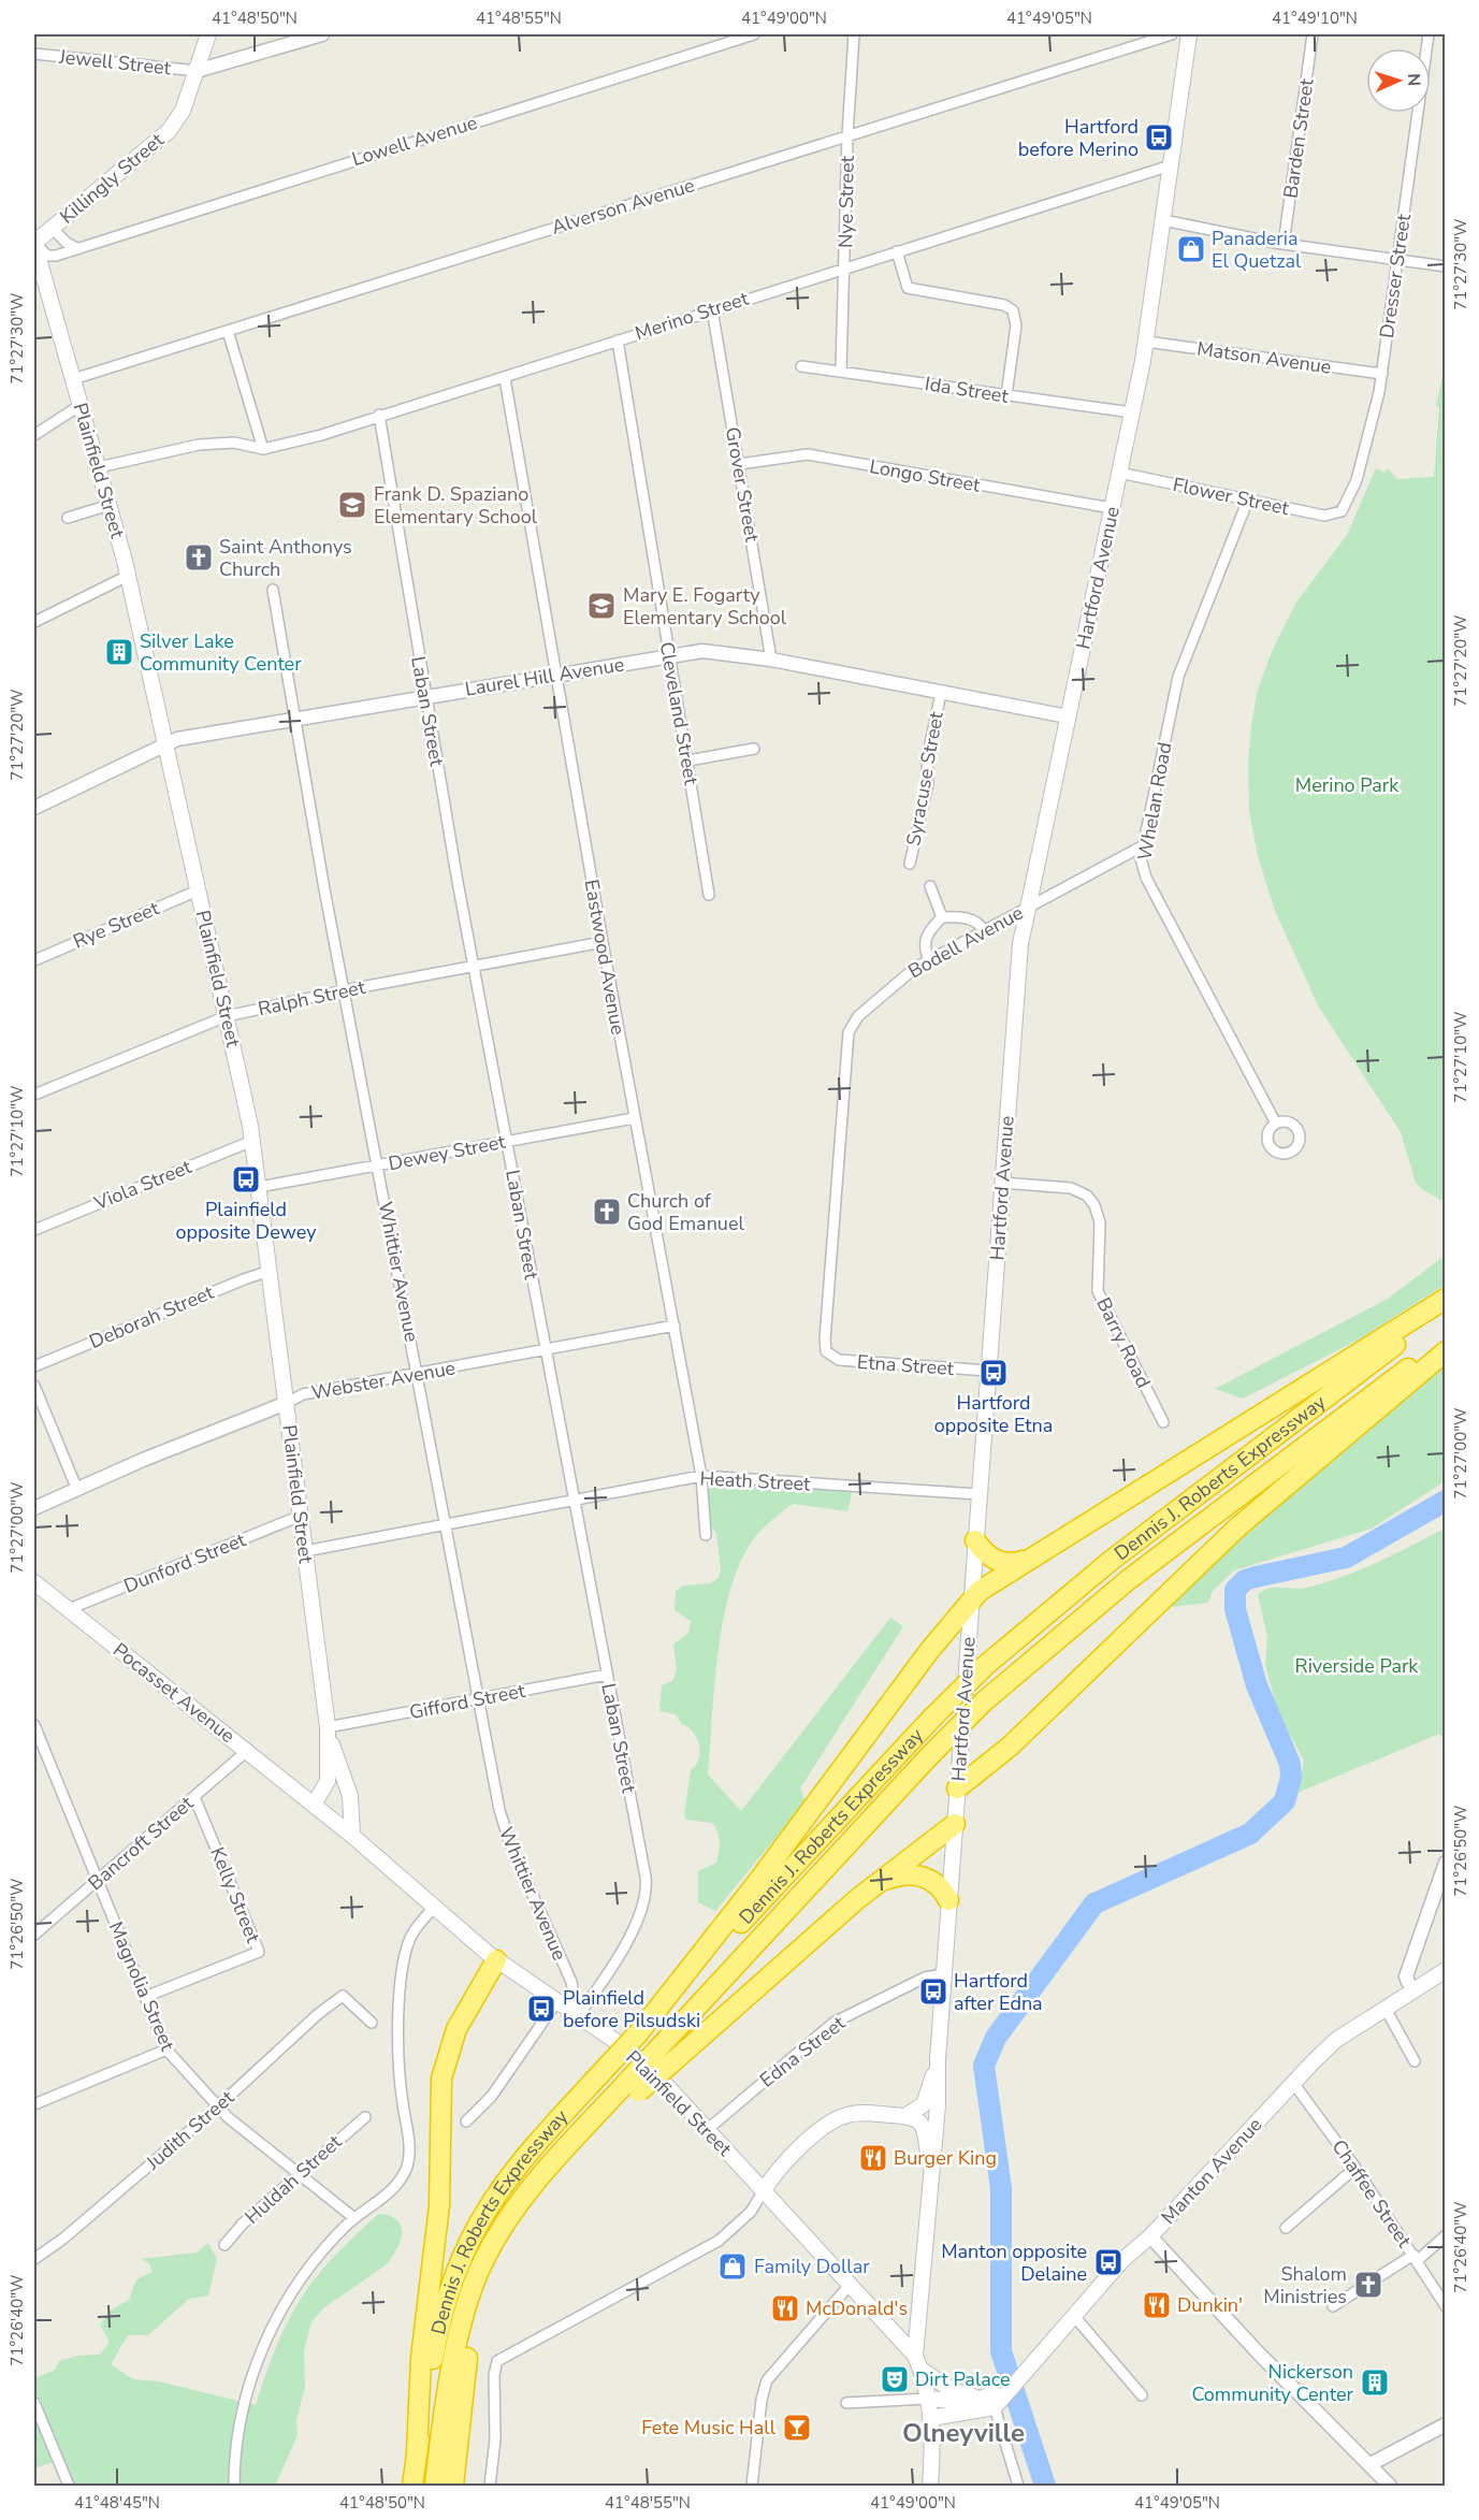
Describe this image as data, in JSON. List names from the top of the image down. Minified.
{"streets":{"highway":["Dennis J. Roberts Expressway"],"main road":["Killingly Street","Plainfield Street","Hartford Avenue","Pocasset Avenue","Manton Avenue"],"street":["Jewell Street","Barden Street","Lowell Avenue","Nye Street","Alverson Avenue","Dresser Street","Merino Street","Matson Avenue","Ida Street","Longo Street","Grover Street","Flower Street","Laurel Hill Avenue","Laban Street","Cleveland Street","Syracuse Street","Whelan Road","Rye Street","Bodell Avenue","Eastwood Avenue","Ralph Street","Dewey Street","Viola Street","Whittier Avenue","Deborah Street","Barry Road","Etna Street","Webster Avenue","Heath Street","Dunford Street","Gifford Street","Bancroft Street","Kelly Street","Magnolia Street","Edna Street","Judith Street","Huldah Street","Chaffee Street"]},"crossings":[["Jewell Street","Killingly Street"],["Lowell Avenue","Killingly Street"],["Lowell Avenue","Plainfield Street"],["Killingly Street","Plainfield Street"],["Nye Street","Alverson Avenue"],["Nye Street","Merino Street"],["Nye Street","Ida Street"],["Alverson Avenue","Plainfield Street"],["Dresser Street","Matson Avenue"],["Dresser Street","Flower Street"],["Merino Street","Plainfield Street"],["Merino Street","Grover Street"],["Merino Street","Hartford Avenue"],["Merino Street","Laban Street"],["Merino Street","Cleveland Street"],["Merino Street","Eastwood Avenue"],["Matson Avenue","Hartford Avenue"],["Ida Street","Hartford Avenue"],["Plainfield Street","Hartford Avenue"],["Plainfield Street","Laurel Hill Avenue"],["Plainfield Street","Laban Street"],["Plainfield Street","Rye Street"],["Plainfield Street","Ralph Street"],["Plainfield Street","Dewey Street"],["Plainfield Street","Viola Street"],["Plainfield Street","Whittier Avenue"],["Plainfield Street","Deborah Street"],["Plainfield Street","Webster Avenue"],["Plainfield Street","Heath Street"],["Plainfield Street","Dunford Street"],["Plainfield Street","Pocasset Avenue"],["Plainfield Street","Gifford Street"],["Plainfield Street","Edna Street"],["Longo Street","Grover Street"],["Longo Street","Hartford Avenue"],["Grover Street","Laurel Hill Avenue"],["Flower Street","Hartford Avenue"],["Flower Street","Whelan Road"],["Hartford Avenue","Laurel Hill Avenue"],["Hartford Avenue","Bodell Avenue"],["Hartford Avenue","Barry Road"],["Hartford Avenue","Etna Street"],["Hartford Avenue","Heath Street"],["Hartford Avenue","Edna Street"],["Laurel Hill Avenue","Laban Street"],["Laurel Hill Avenue","Cleveland Street"],["Laurel Hill Avenue","Syracuse Street"],["Laurel Hill Avenue","Eastwood Avenue"],["Laurel Hill Avenue","Whittier Avenue"],["Laban Street","Ralph Street"],["Laban Street","Dewey Street"],["Laban Street","Whittier Avenue"],["Laban Street","Webster Avenue"],["Laban Street","Heath Street"],["Laban Street","Gifford Street"],["Whelan Road","Bodell Avenue"],["Bodell Avenue","Etna Street"],["Eastwood Avenue","Ralph Street"],["Eastwood Avenue","Dewey Street"],["Eastwood Avenue","Webster Avenue"],["Eastwood Avenue","Heath Street"],["Ralph Street","Whittier Avenue"],["Dewey Street","Whittier Avenue"],["Whittier Avenue","Webster Avenue"],["Whittier Avenue","Heath Street"],["Whittier Avenue","Gifford Street"],["Dunford Street","Pocasset Avenue"],["Pocasset Avenue","Bancroft Street"],["Bancroft Street","Kelly Street"],["Bancroft Street","Magnolia Street"],["Kelly Street","Magnolia Street"],["Magnolia Street","Judith Street"],["Magnolia Street","Huldah Street"],["Manton Avenue","Chaffee Street"]],"districts":["Olneyville"],"parks":["Merino Park","Riverside Park"],"places":{"bus stop":["Hartford before Merino","Plainfield opposite Dewey","Hartford opposite Etna","Hartford after Edna","Plainfield before Pilsudski","Manton opposite Delaine"],"shop":["Panaderia El Quetzal","Family Dollar"],"school or university":["Frank D. Spaziano Elementary School","Mary E. Fogarty Elementary School"],"church":["Saint Anthonys Church","Church of God Emanuel","Shalom Ministries"],"building":["Silver Lake Community Center","Nickerson Community Center"],"restaurant":["Burger King","Dunkin'","McDonald's"],"theatre":["Dirt Palace"],"bar":["Fete Music Hall"]},"north":"right","coordinates":["41°48'50\"N","41°48'55\"N","41°49'00\"N","41°49'05\"N","41°49'10\"N","71°27'30\"W","71°27'20\"W","71°27'10\"W","71°27'00\"W","71°26'50\"W","71°26'40\"W","41°48'45\"N"]}
